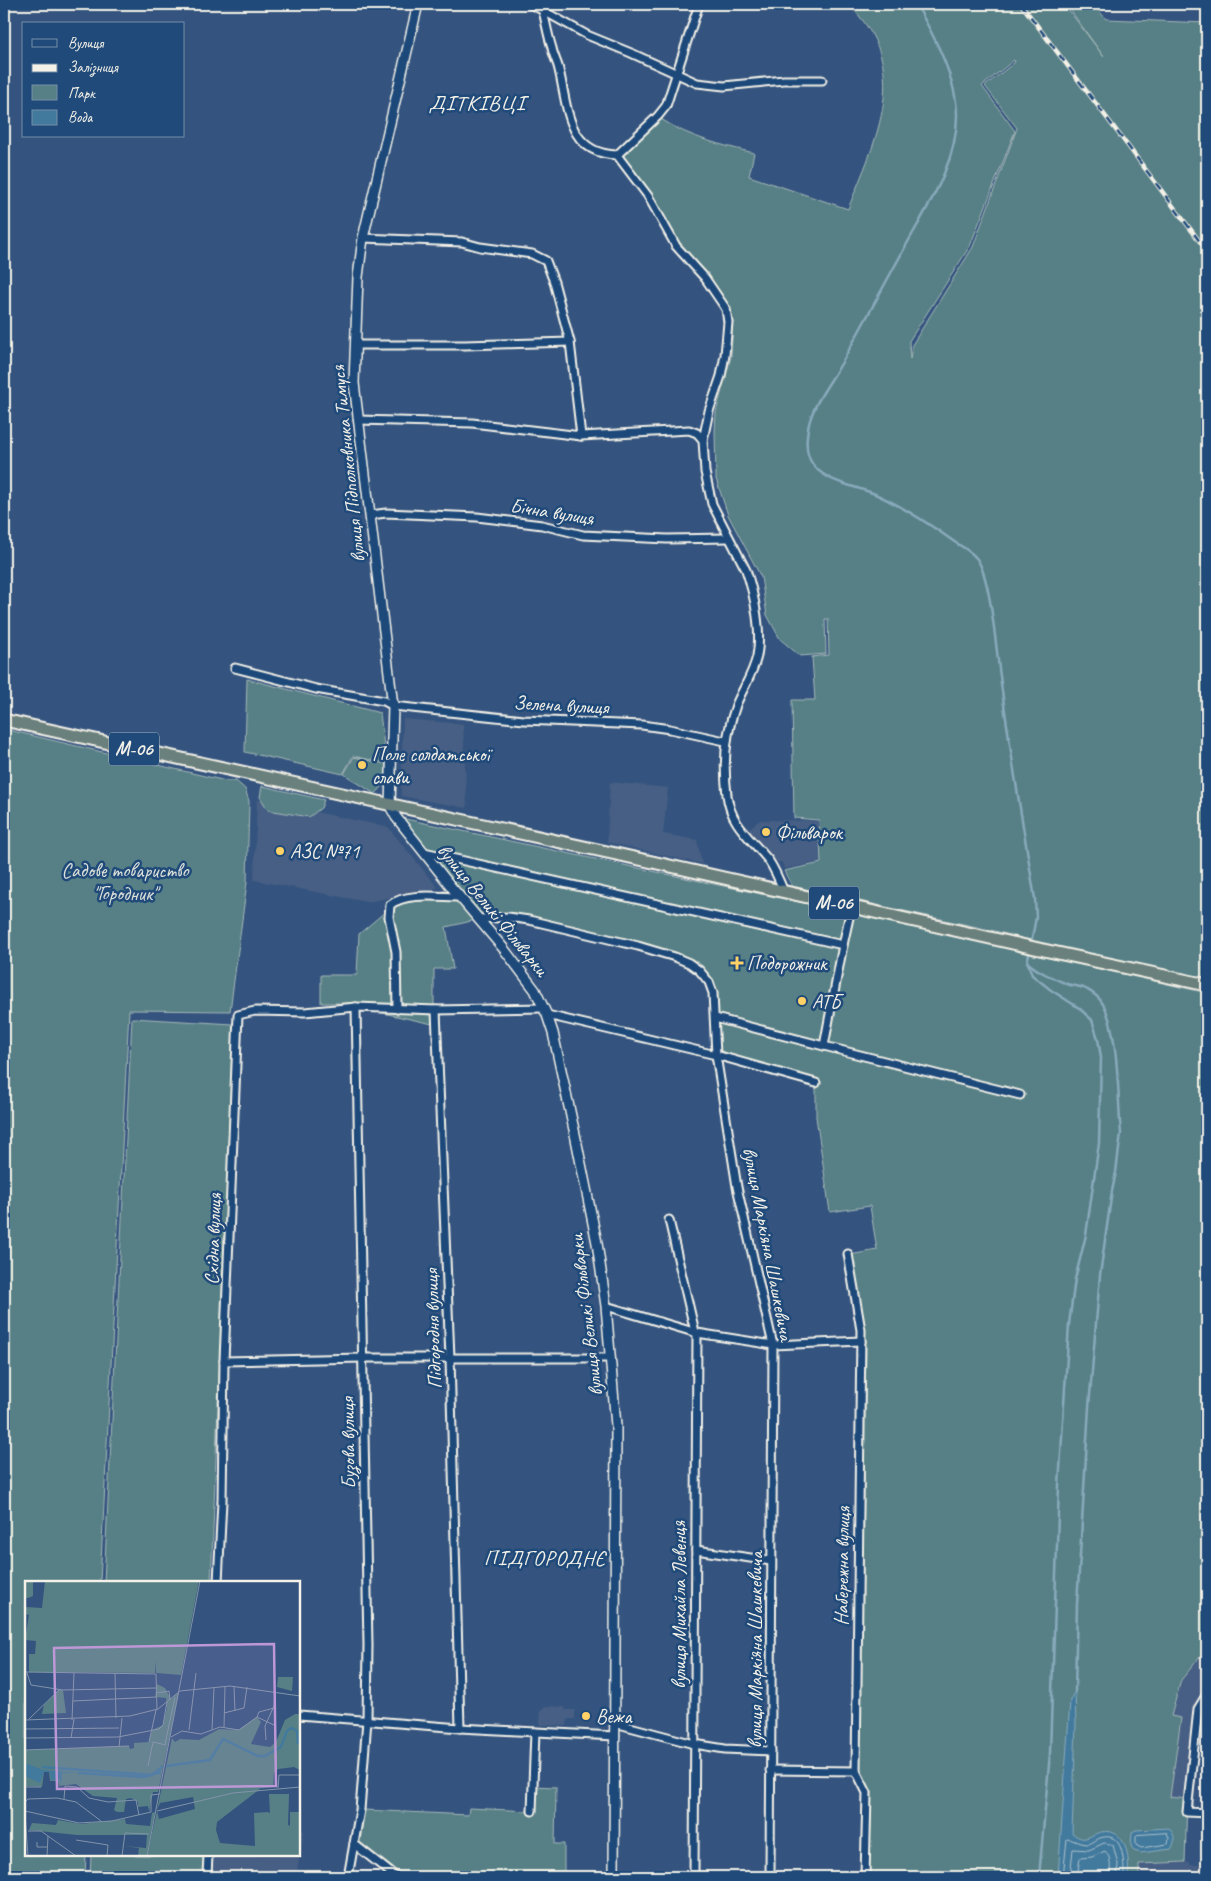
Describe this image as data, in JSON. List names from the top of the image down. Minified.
{"streets":{"highway":["М-06"],"street":["вулиця Підполковника Тимуся","Бічна вулиця","Зелена вулиця","вулиця Великі Фільварки","Східна вулиця","вулиця Маркіяна Шашкевича","Підгородня вулиця","Бузова вулиця","Набережна вулиця","вулиця Михайла Левенця"]},"crossings":[["вулиця Підполковника Тимуся","Бічна вулиця"],["вулиця Підполковника Тимуся","Зелена вулиця"],["вулиця Підполковника Тимуся","М-06"],["вулиця Підполковника Тимуся","вулиця Великі Фільварки"],["М-06","вулиця Великі Фільварки"],["вулиця Великі Фільварки","вулиця Маркіяна Шашкевича"],["Східна вулиця","Бузова вулиця"]],"districts":["ДІТКІВЦІ","ПІДГОРОДНЄ"],"parks":["Садове товариство \"Городник\""],"places":{"other":["Поле солдатської слави","Фільварок","АЗС №71","АТБ","Вежа"],"health":["Подорожник"]},"legend":["Вулиця","Залізниця","Парк","Вода"]}
